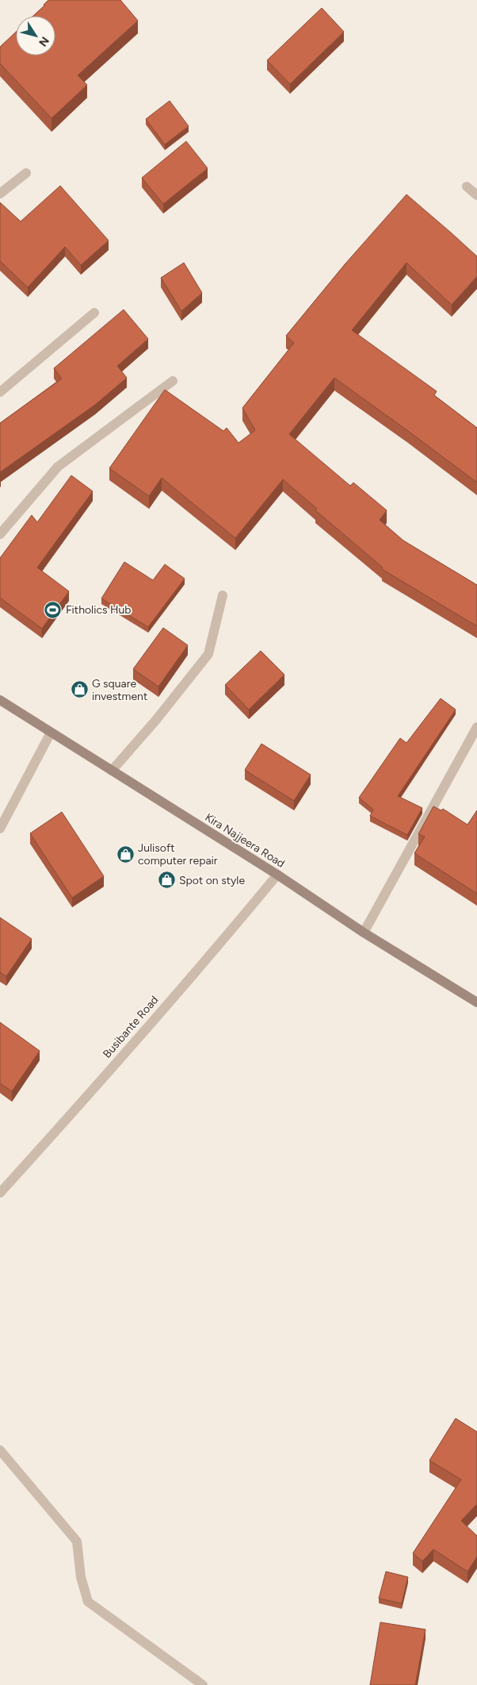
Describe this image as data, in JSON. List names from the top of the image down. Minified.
{"streets":{"main road":["Kira Najjeera Road"],"street":["Busibante Road"]},"crossings":[["Kira Najjeera Road","Busibante Road"]],"places":{"sports":["Fitholics Hub"],"shop":["G square investment","Julisoft computer repair","Spot on style"]},"north":"bottom right"}
